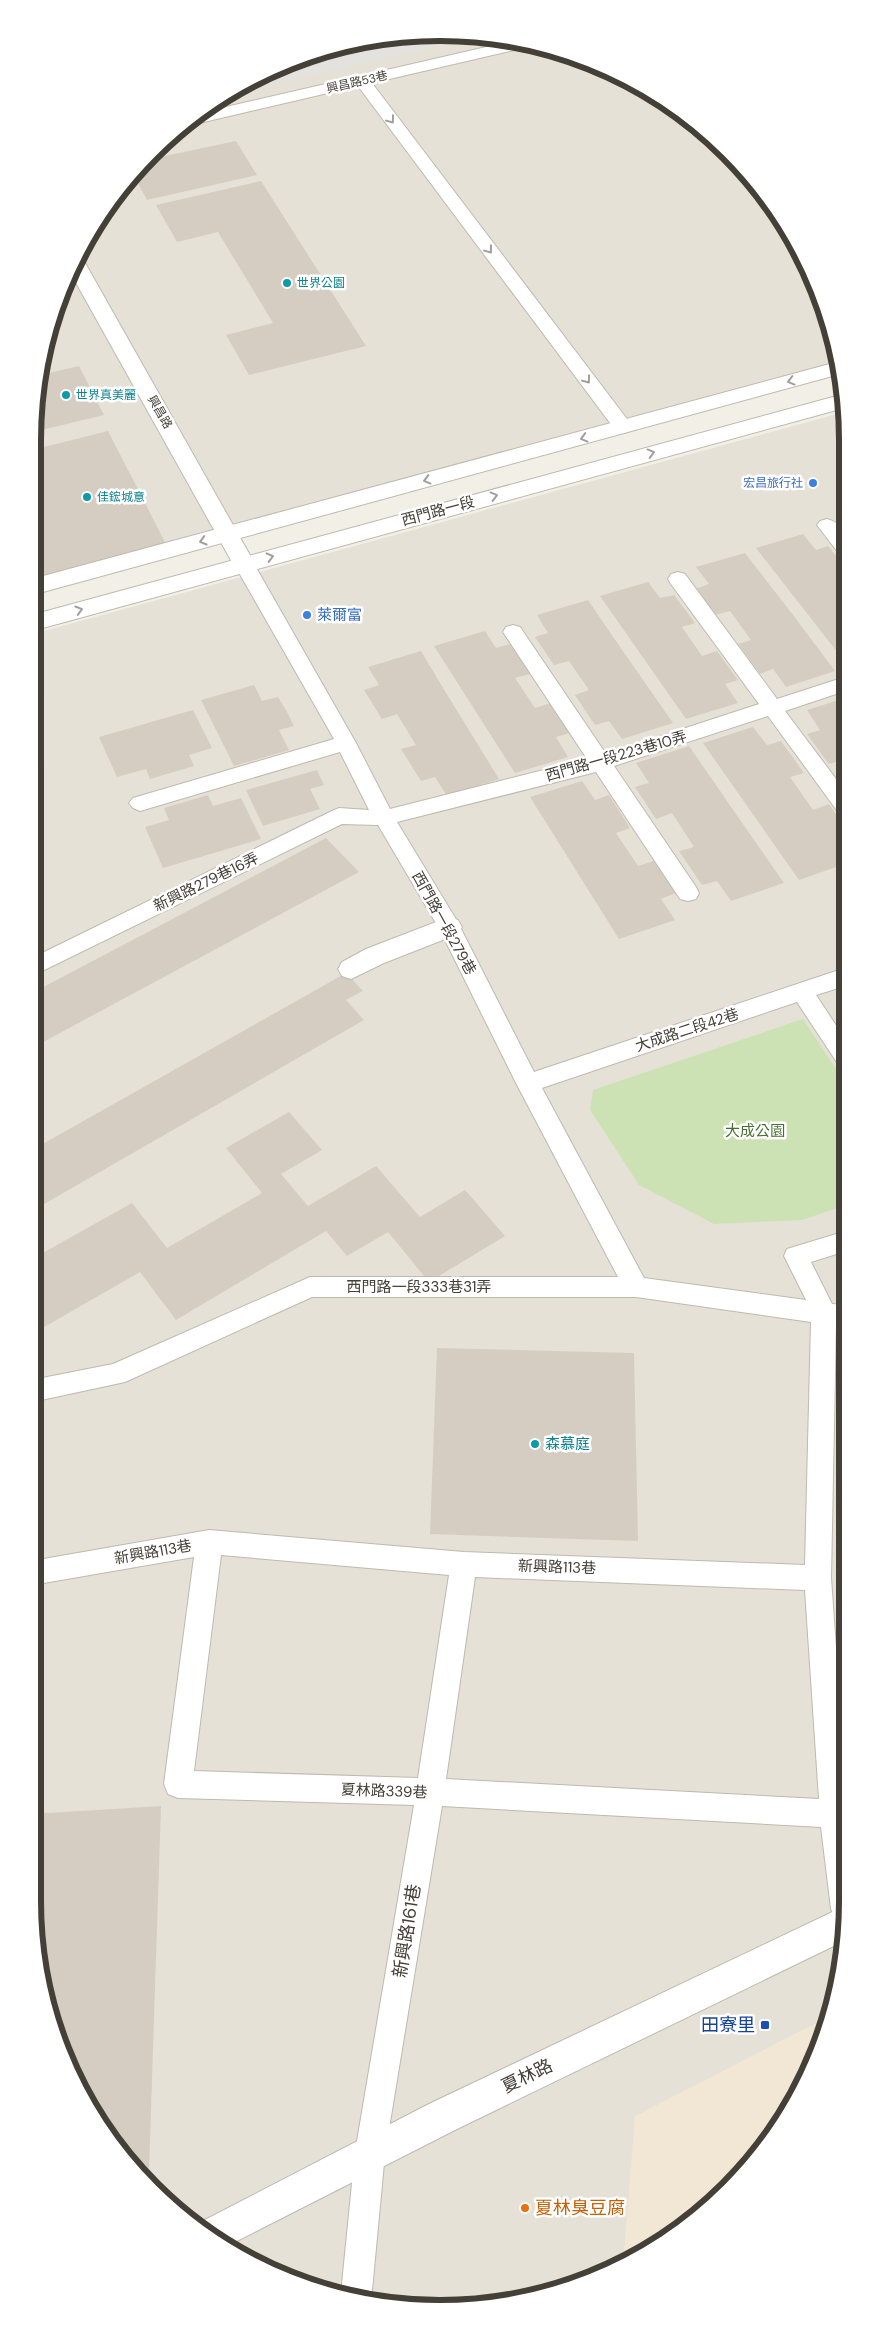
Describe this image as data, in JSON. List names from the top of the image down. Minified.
{"streets":{"street":["興昌路","西門路一段","夏林路"],"lane":["興昌路53巷","西門路一段223巷10弄","新興路279巷16弄","西門路一段279巷","大成路二段42巷","西門路一段333巷31弄","新興路113巷","夏林路339巷","新興路161巷"]},"crossings":[["興昌路","西門路一段"],["興昌路","西門路一段279巷"],["西門路一段","西門路一段279巷"],["西門路一段223巷10弄","新興路279巷16弄"],["西門路一段223巷10弄","西門路一段279巷"],["新興路279巷16弄","西門路一段279巷"],["西門路一段279巷","大成路二段42巷"],["西門路一段279巷","西門路一段333巷31弄"],["新興路113巷","夏林路339巷"],["新興路113巷","新興路161巷"],["夏林路339巷","新興路161巷"],["新興路161巷","夏林路"]],"parks":["大成公園"],"places":{"other":["世界公園","世界真美麗","宏昌旅行社","佳鋐城意","萊爾富","森慕庭","夏林臭豆腐"],"transit":["田寮里"]}}
